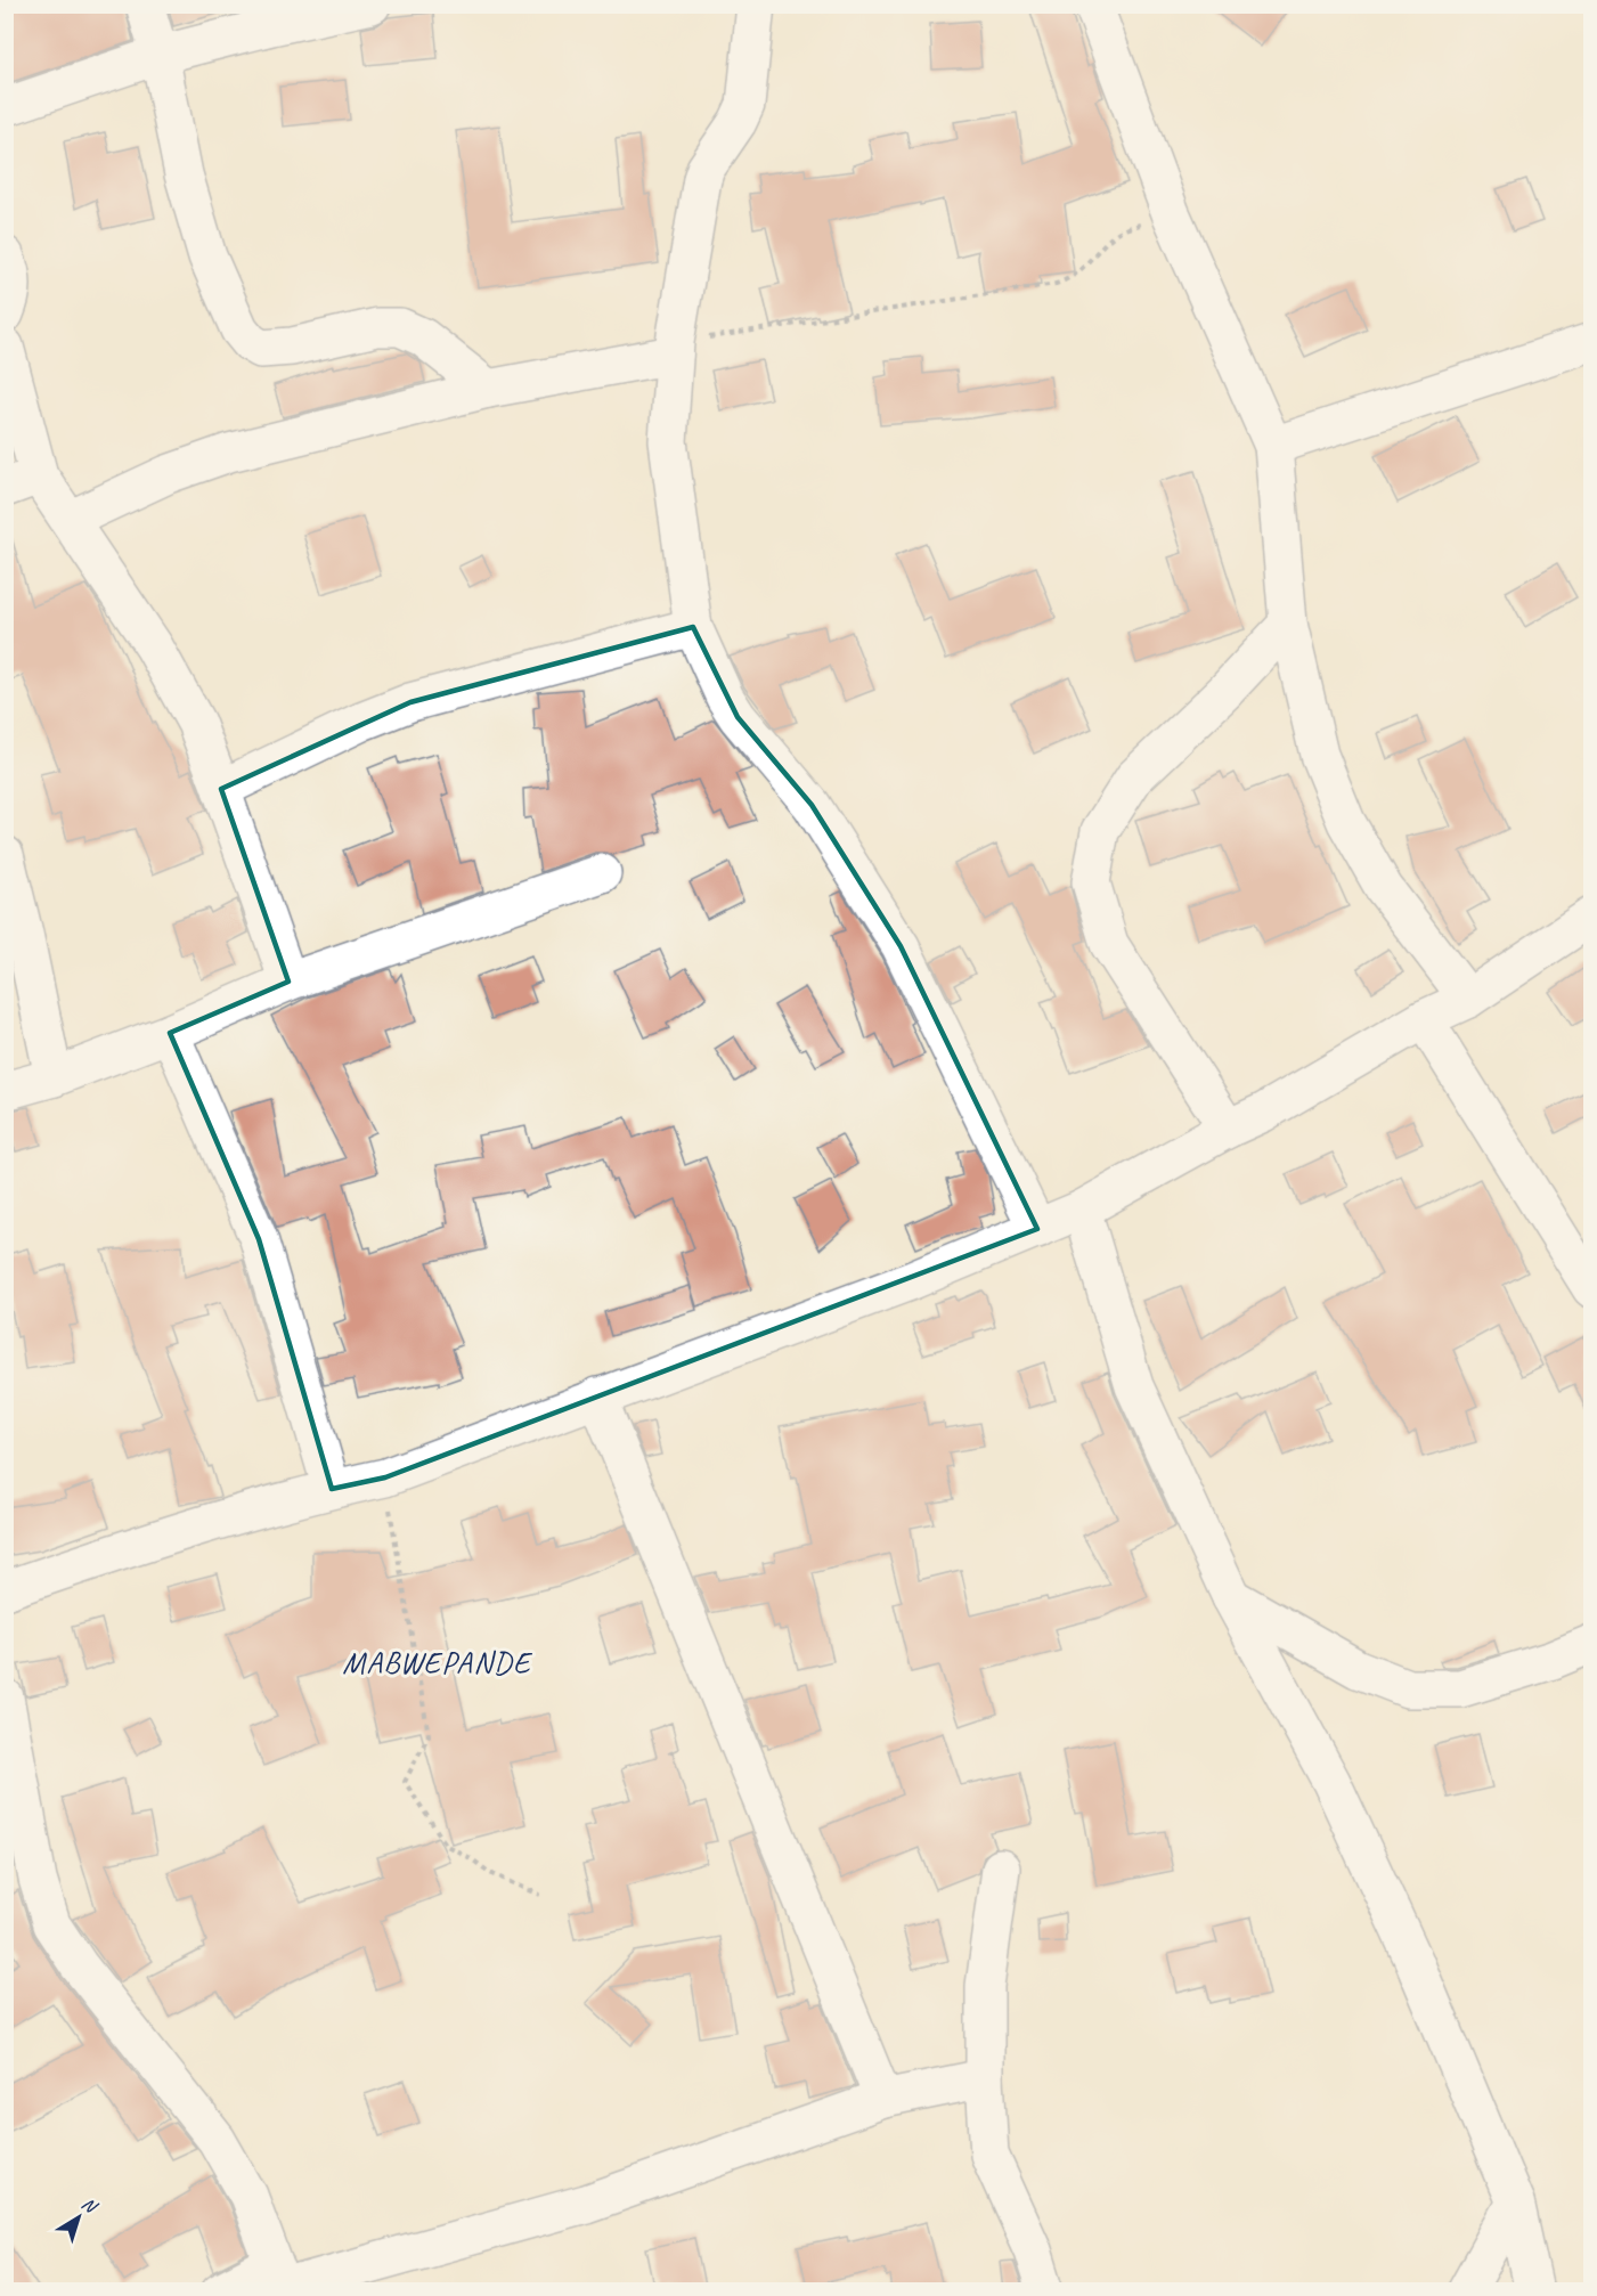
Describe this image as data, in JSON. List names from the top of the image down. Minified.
{"districts":["MABWEPANDE"],"north":"top right"}
